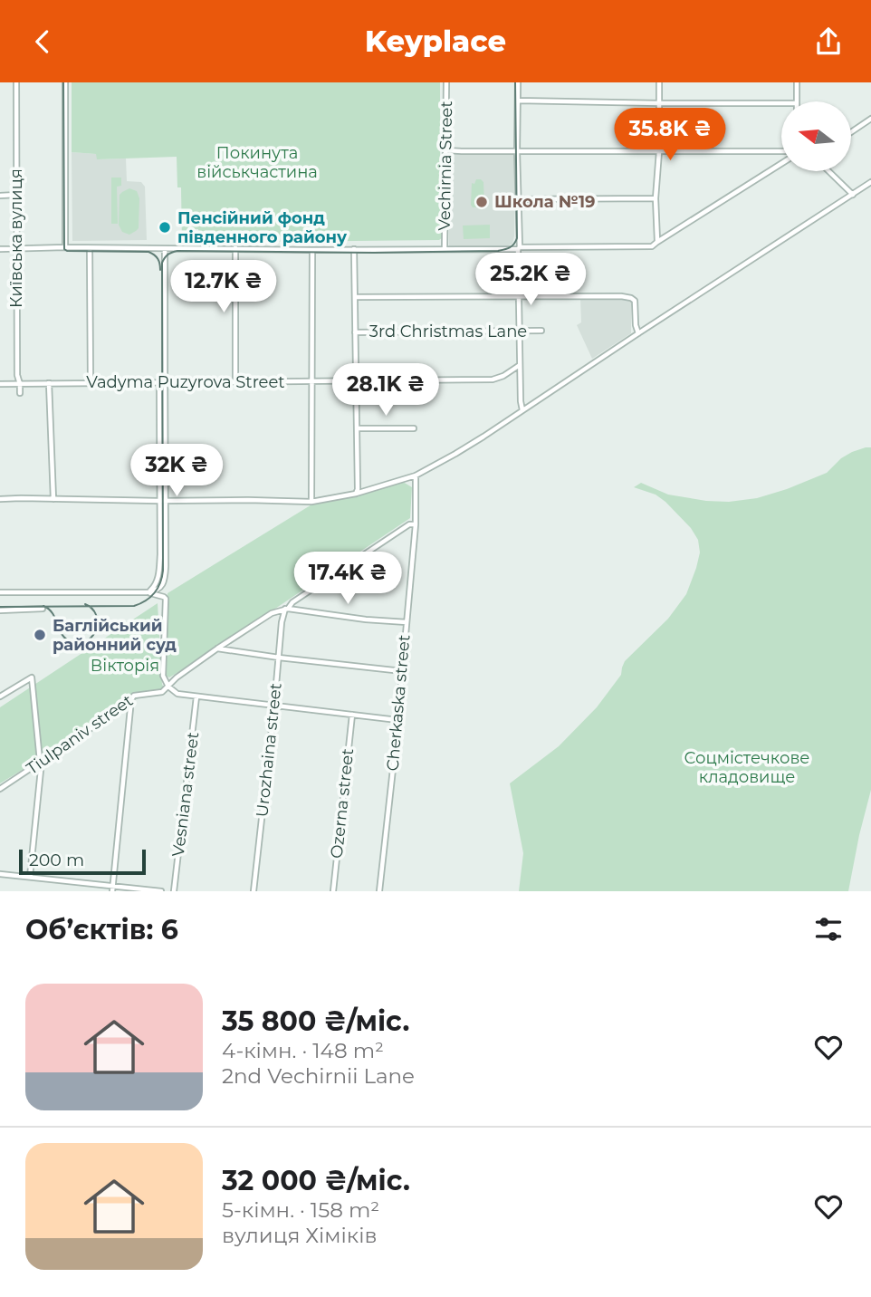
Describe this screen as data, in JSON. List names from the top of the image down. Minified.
{"streets":{"street":["Vechirnia Street","Київська вулиця","3rd Christmas Lane","Vadyma Puzyrova Street","Cherkaska street","Tiulpaniv street","Urozhaina street","Vesniana street","Ozerna street"]},"crossings":[["Київська вулиця","Vadyma Puzyrova Street"],["Cherkaska street","Tiulpaniv street"],["Tiulpaniv street","Urozhaina street"]],"parks":["Покинута військчастина","Вікторія","Соцмістечкове кладовище"],"places":["Школа №19","Пенсійний фонд південного району","Баглійський районний суд"],"scale_bar":"200 m","north":"left","page":{"header":"Keyplace","price":["35.8K ₴","25.2K ₴","12.7K ₴","28.1K ₴","32K ₴","17.4K ₴"],"scale":"200 m","heading":"Об’єктів: 6","list":[{"name":"35 800 ₴/міс.","note":"4-кімн. · 148 m² · 2nd Vechirnii Lane"},{"name":"32 000 ₴/міс.","note":"5-кімн. · 158 m² · вулиця Хіміків"}]}}
